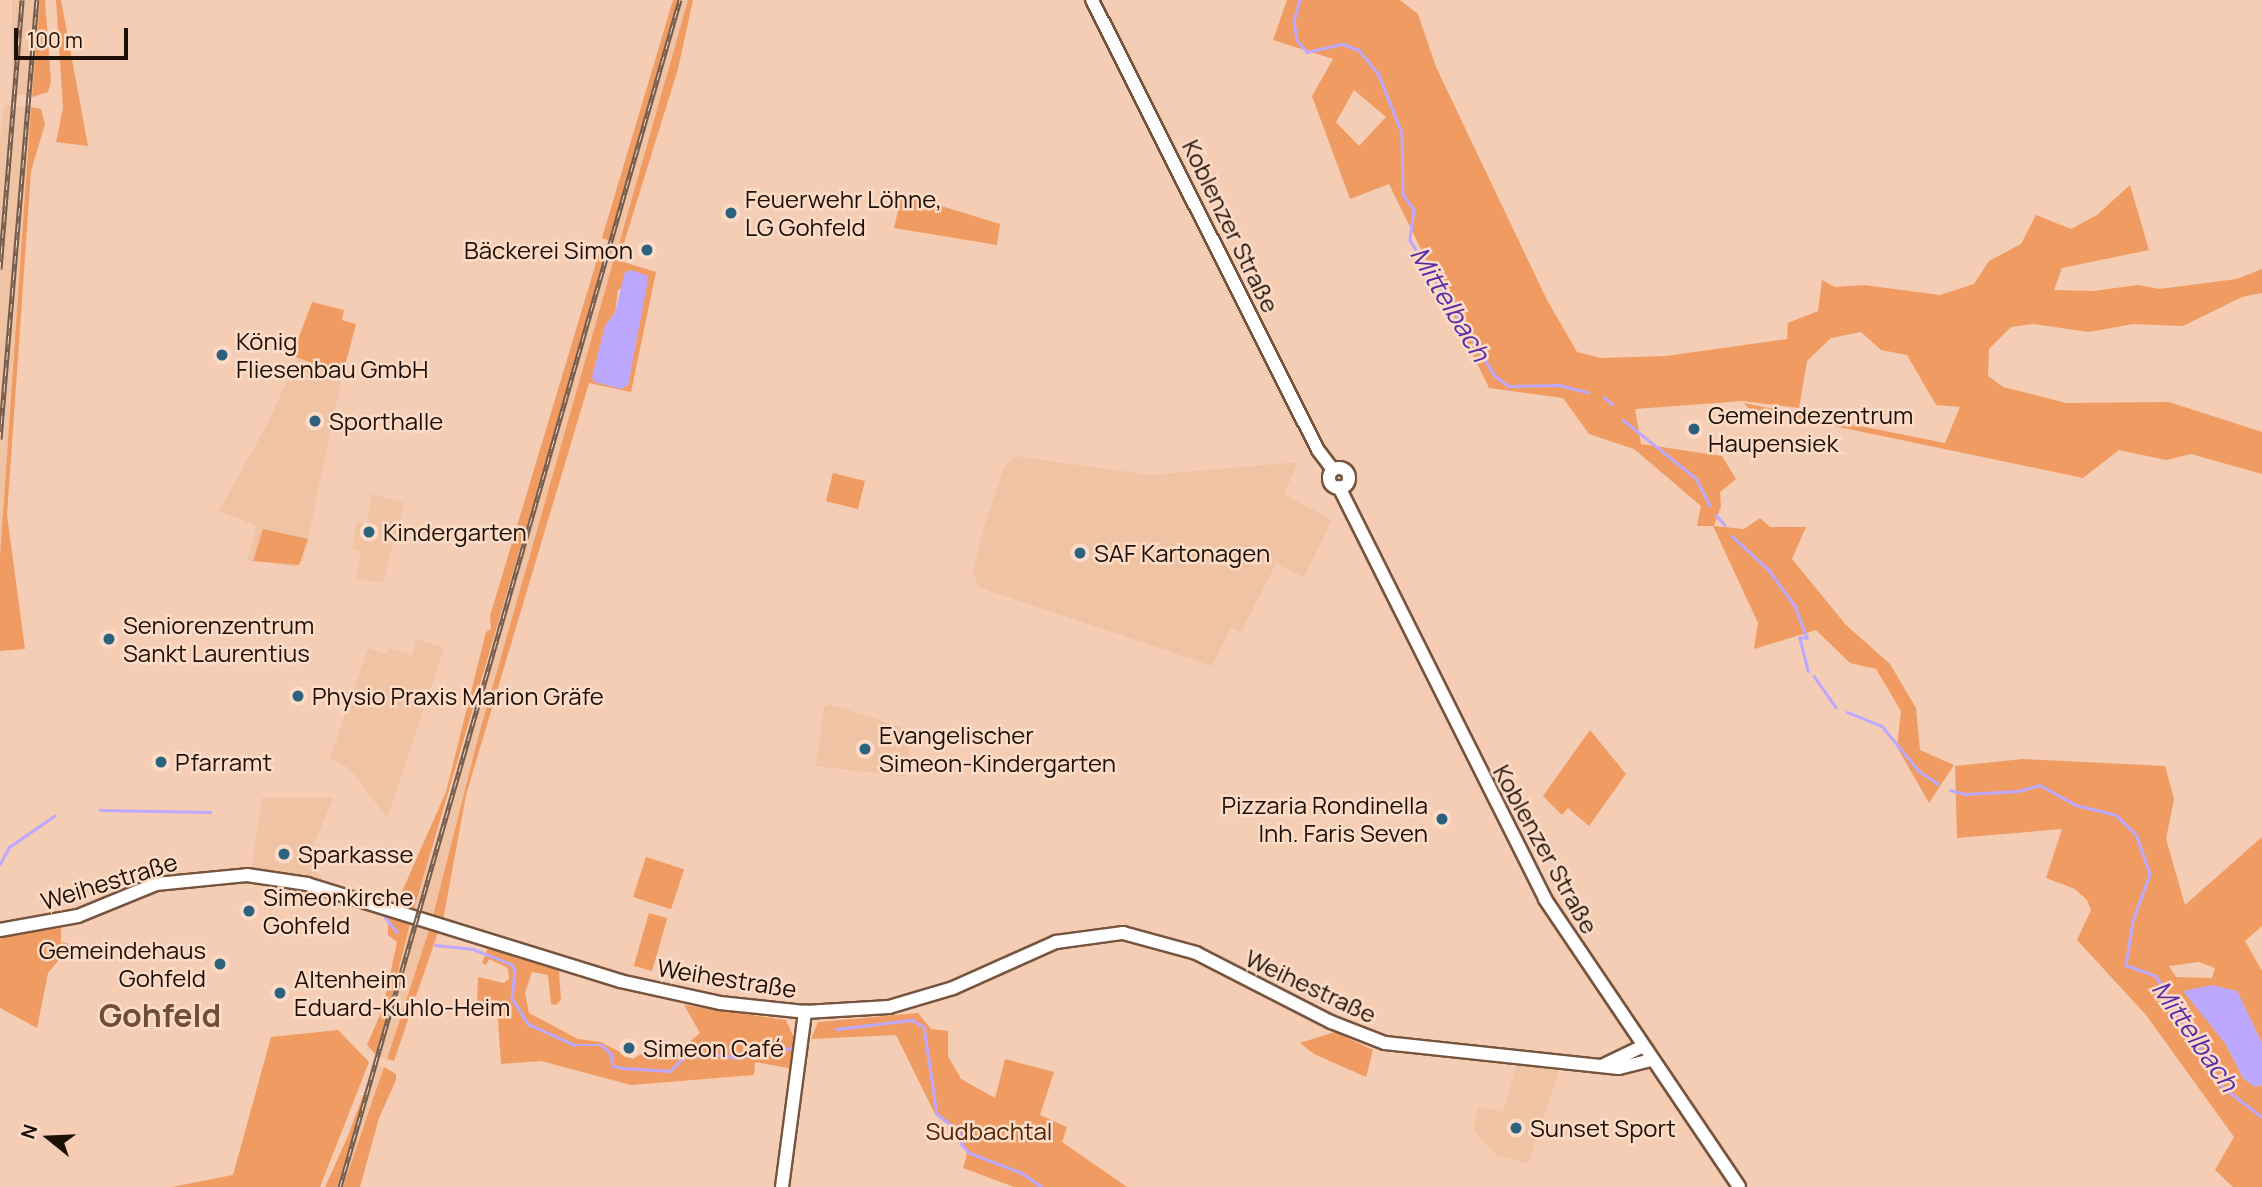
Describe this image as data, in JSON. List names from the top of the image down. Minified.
{"streets":{"main road":["Koblenzer Straße","Weihestraße"]},"crossings":[["Koblenzer Straße","Weihestraße"]],"districts":["Gohfeld"],"water":["Mittelbach"],"parks":["Sudbachtal"],"places":["Feuerwehr Löhne, LG Gohfeld","Bäckerei Simon","König Fliesenbau GmbH","Sporthalle","Gemeindezentrum Haupensiek","Kindergarten","SAF Kartonagen","Seniorenzentrum Sankt Laurentius","Physio Praxis Marion Gräfe","Evangelischer Simeon-Kindergarten","Pfarramt","Pizzaria Rondinella Inh. Faris Seven","Sparkasse","Simeonkirche Gohfeld","Gemeindehaus Gohfeld","Altenheim Eduard-Kuhlo-Heim","Simeon Café","Sunset Sport"],"scale_bar":"100 m","north":"left"}
